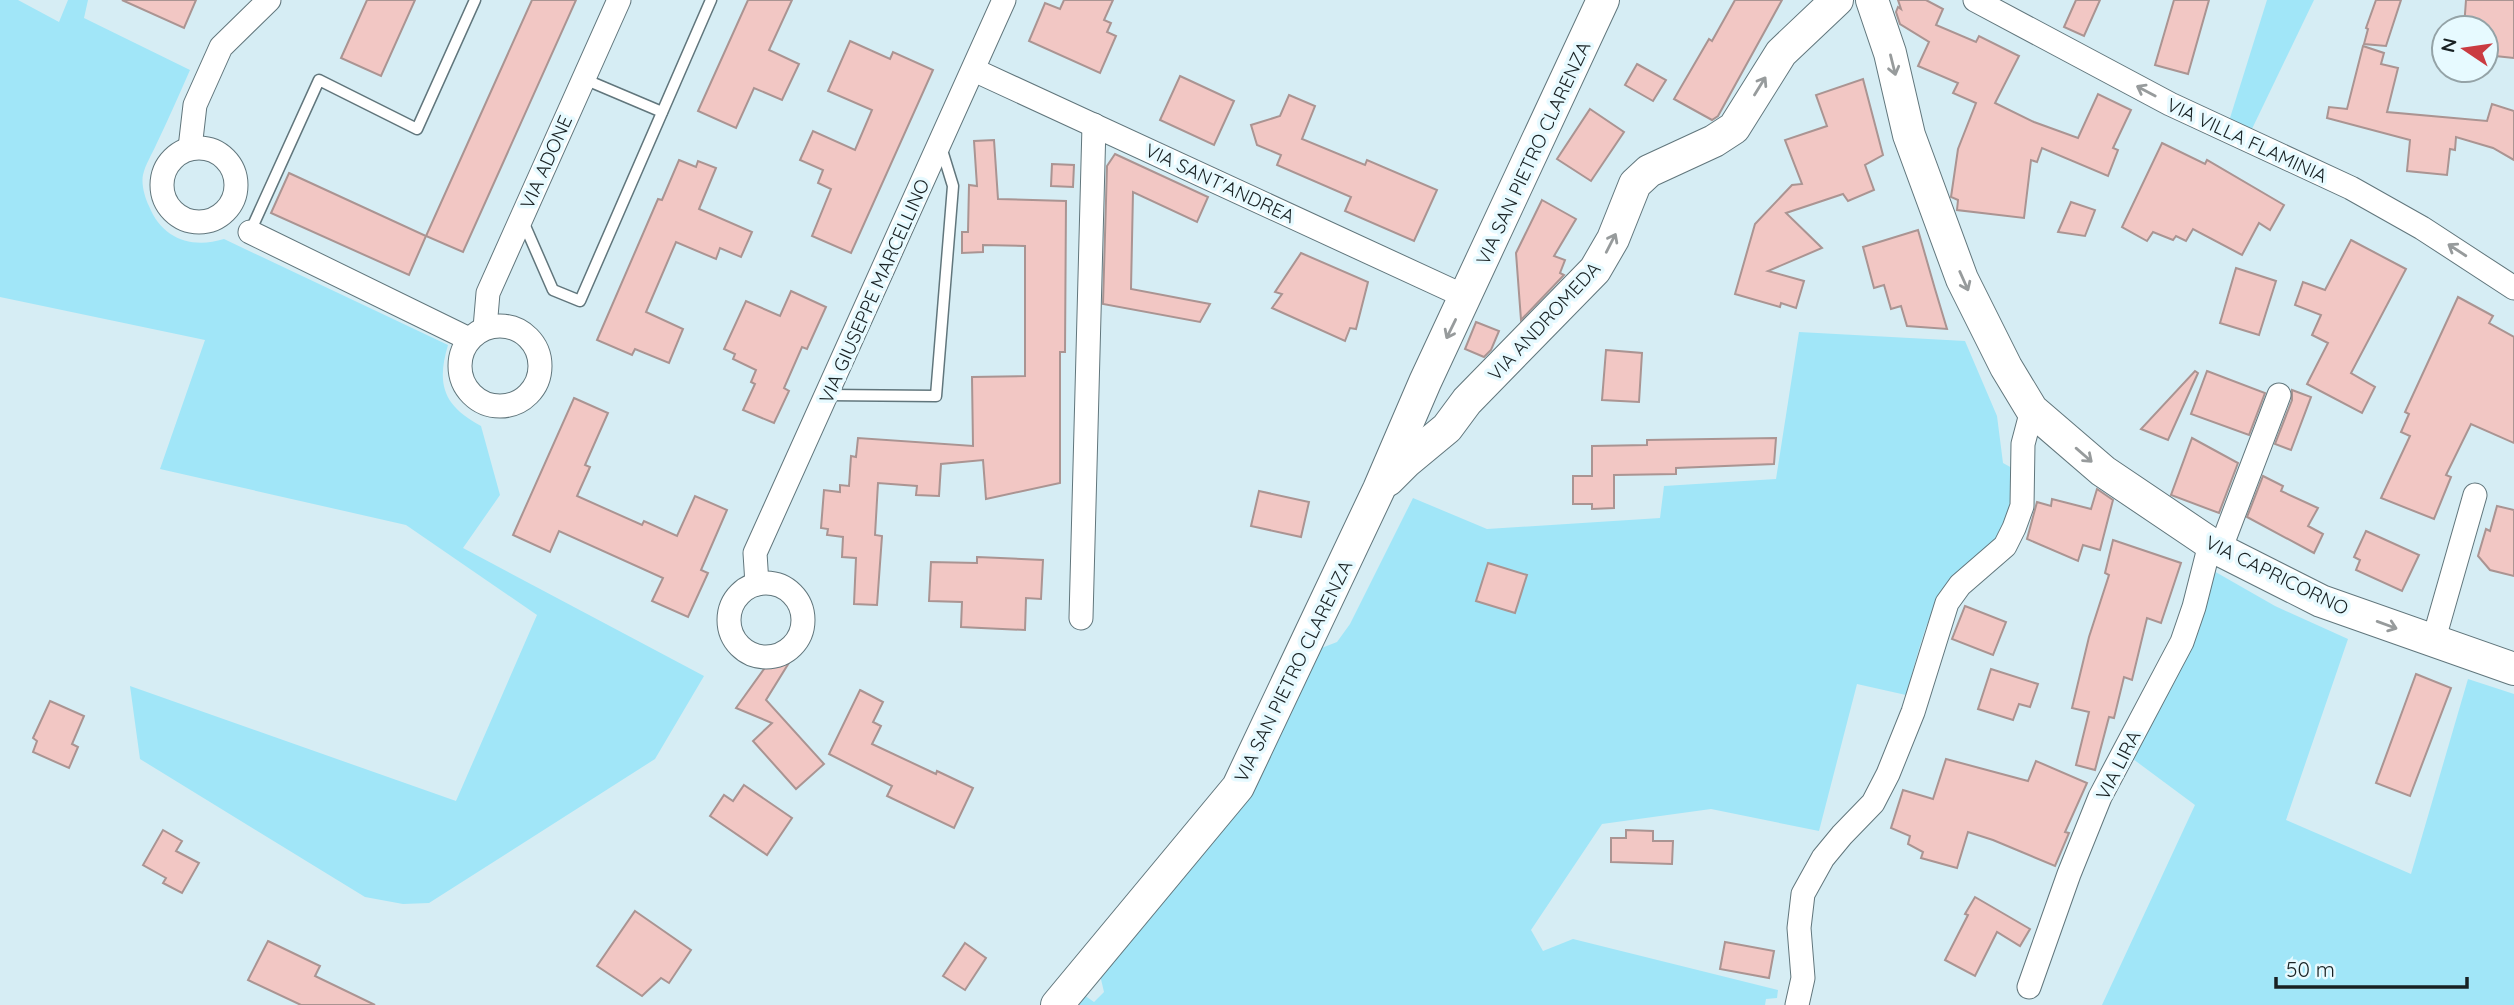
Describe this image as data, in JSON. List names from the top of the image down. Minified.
{"streets":{"main road":["VIA SAN PIETRO CLARENZA","VIA ANDROMEDA","VIA CAPRICORNO"],"street":["VIA VILLA FLAMINIA","VIA ADONE","VIA SANT'ANDREA","VIA GIUSEPPE MARCELLINO","VIA LIRA"]},"crossings":[["VIA SAN PIETRO CLARENZA","VIA SANT'ANDREA"],["VIA SAN PIETRO CLARENZA","VIA ANDROMEDA"],["VIA SANT'ANDREA","VIA GIUSEPPE MARCELLINO"],["VIA CAPRICORNO","VIA LIRA"]],"one_way":["VIA VILLA FLAMINIA","VIA ANDROMEDA","VIA CAPRICORNO"],"scale_bar":"50 m","north":"left"}
